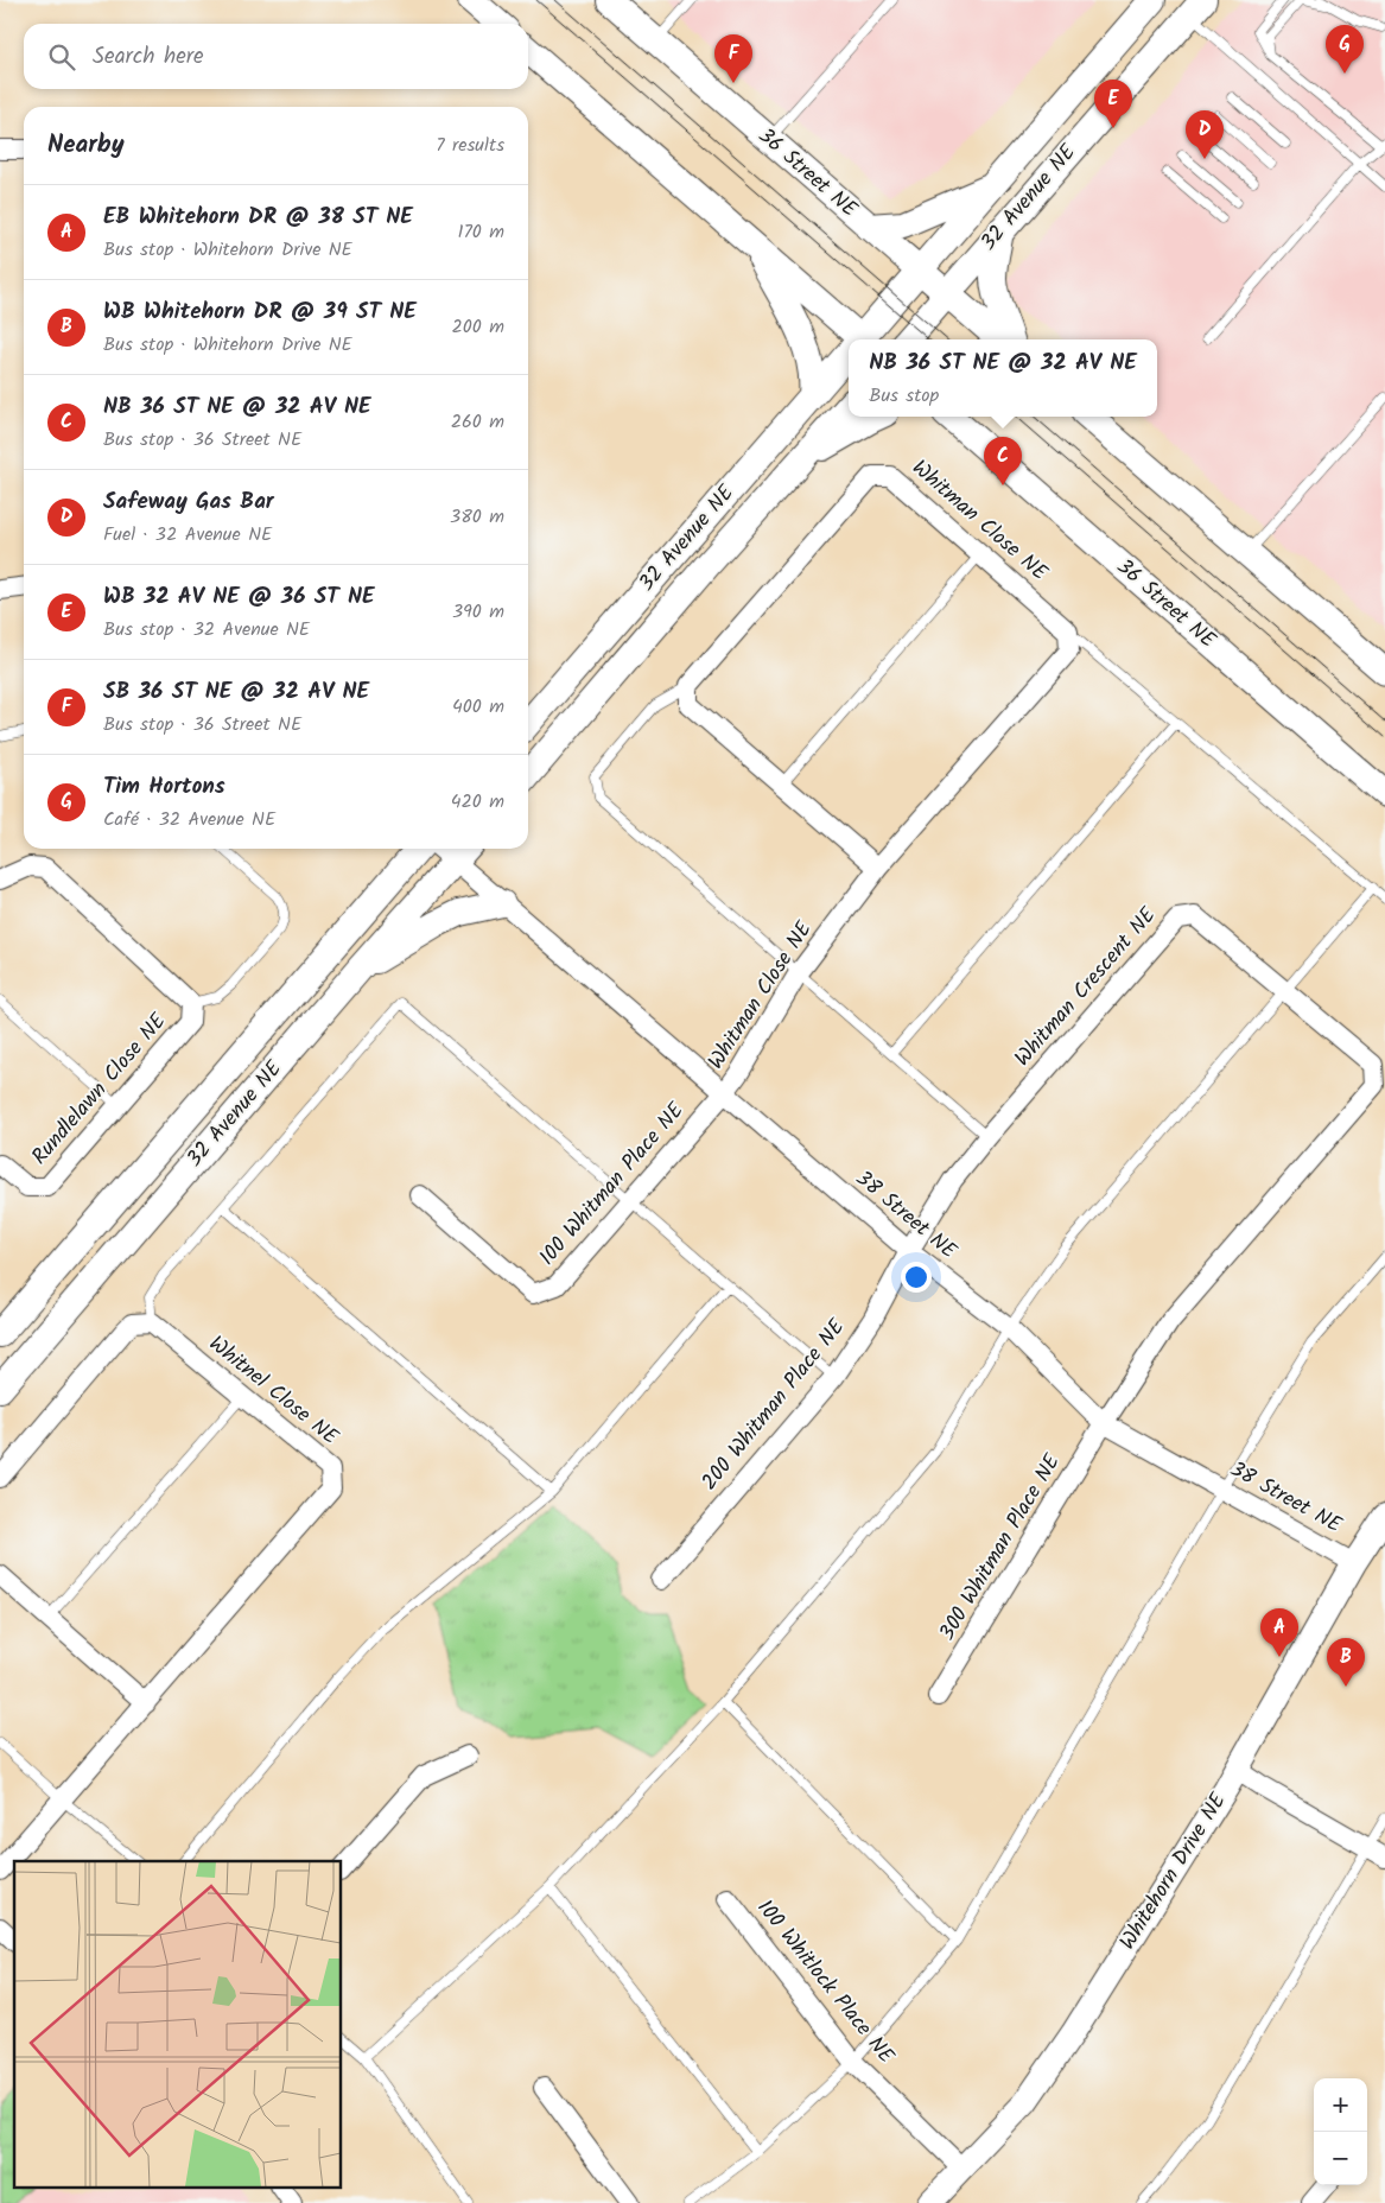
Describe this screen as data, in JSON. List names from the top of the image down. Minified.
{"streets":{"main road":["36 Street NE","32 Avenue NE"],"street":["Whitman Close NE","Whitman Crescent NE","Rundlelawn Close NE","100 Whitman Place NE","38 Street NE","Whitnel Close NE","200 Whitman Place NE","300 Whitman Place NE","Whitehorn Drive NE","100 Whitlock Place NE"]},"crossings":[["36 Street NE","32 Avenue NE"],["32 Avenue NE","38 Street NE"],["Whitman Close NE","100 Whitman Place NE"],["Whitman Close NE","38 Street NE"],["Whitman Crescent NE","38 Street NE"],["Whitman Crescent NE","200 Whitman Place NE"],["Whitman Crescent NE","300 Whitman Place NE"],["100 Whitman Place NE","38 Street NE"],["38 Street NE","200 Whitman Place NE"],["38 Street NE","300 Whitman Place NE"],["38 Street NE","Whitehorn Drive NE"],["Whitehorn Drive NE","100 Whitlock Place NE"]],"page":{"search":"Search here","pins":["G","F","E","D","C","A","B"],"heading":["Nearby","7 results"],"list":[{"mark":"A","name":"EB Whitehorn DR @ 38 ST NE","note":"Bus stop · Whitehorn Drive NE","value":"170 m"},{"mark":"B","name":"WB Whitehorn DR @ 39 ST NE","note":"Bus stop · Whitehorn Drive NE","value":"200 m"},{"mark":"C","name":"NB 36 ST NE @ 32 AV NE","note":"Bus stop · 36 Street NE","value":"260 m"},{"mark":"D","name":"Safeway Gas Bar","note":"Fuel · 32 Avenue NE","value":"380 m"},{"mark":"E","name":"WB 32 AV NE @ 36 ST NE","note":"Bus stop · 32 Avenue NE","value":"390 m"},{"mark":"F","name":"SB 36 ST NE @ 32 AV NE","note":"Bus stop · 36 Street NE","value":"400 m"},{"mark":"G","name":"Tim Hortons","note":"Café · 32 Avenue NE","value":"420 m"}],"popup":["NB 36 ST NE @ 32 AV NE","Bus stop"],"map_buttons":["+","−"]}}
